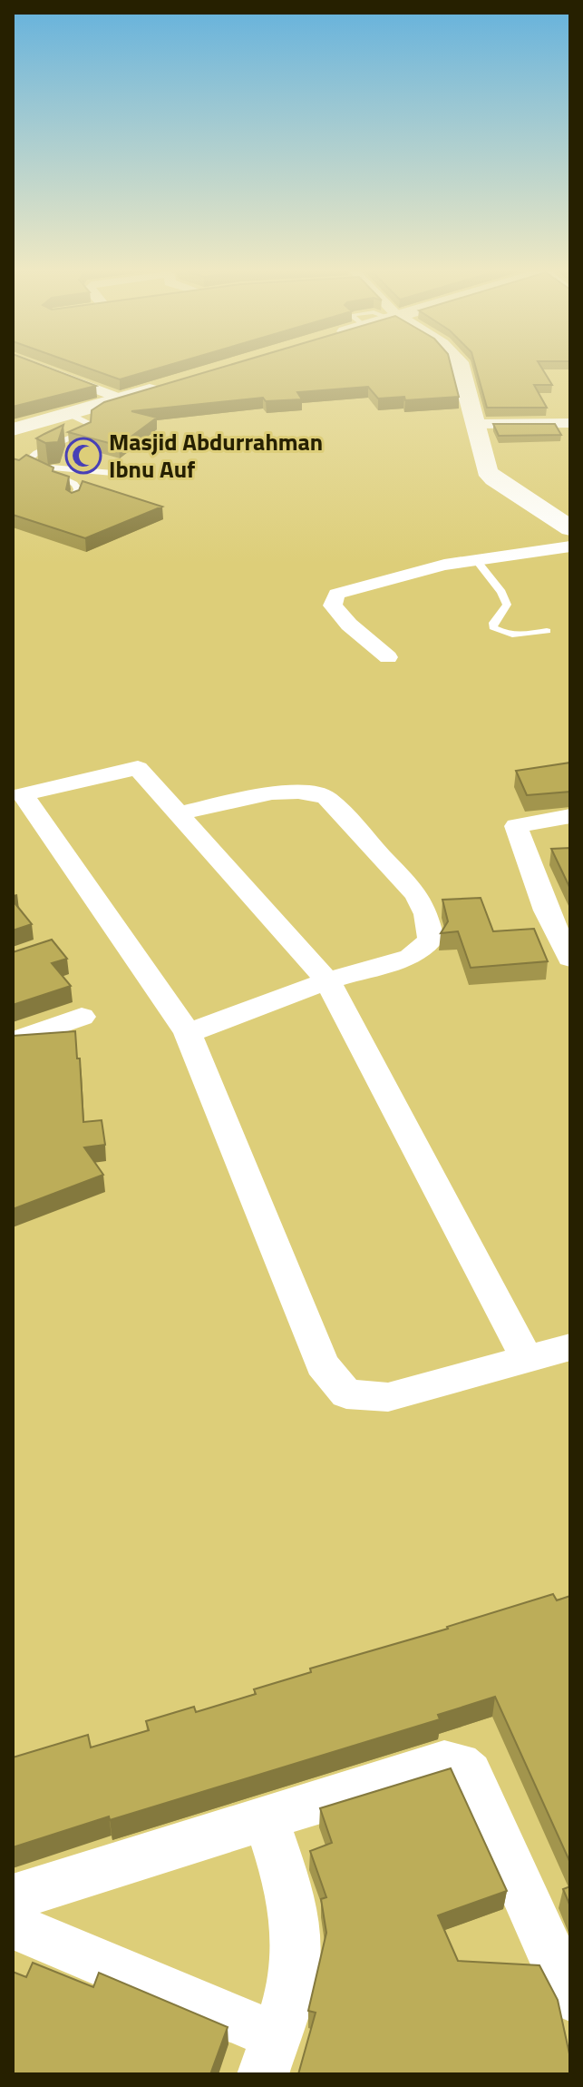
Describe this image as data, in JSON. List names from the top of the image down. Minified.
{"places":{"mosque":["Masjid Abdurrahman Ibnu Auf"]}}
